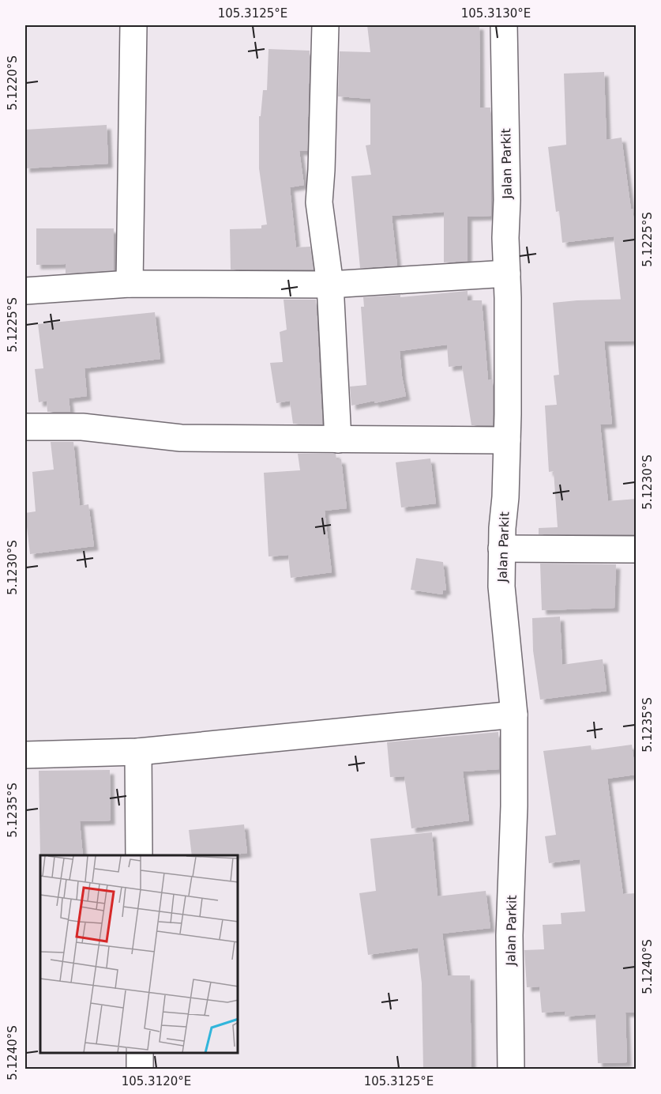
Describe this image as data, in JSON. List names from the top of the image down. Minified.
{"streets":{"street":["Jalan Parkit"]},"coordinates":["105.3125°E","105.3130°E","5.1220°S","5.1225°S","5.1230°S","5.1235°S","5.1240°S","105.3120°E"]}
